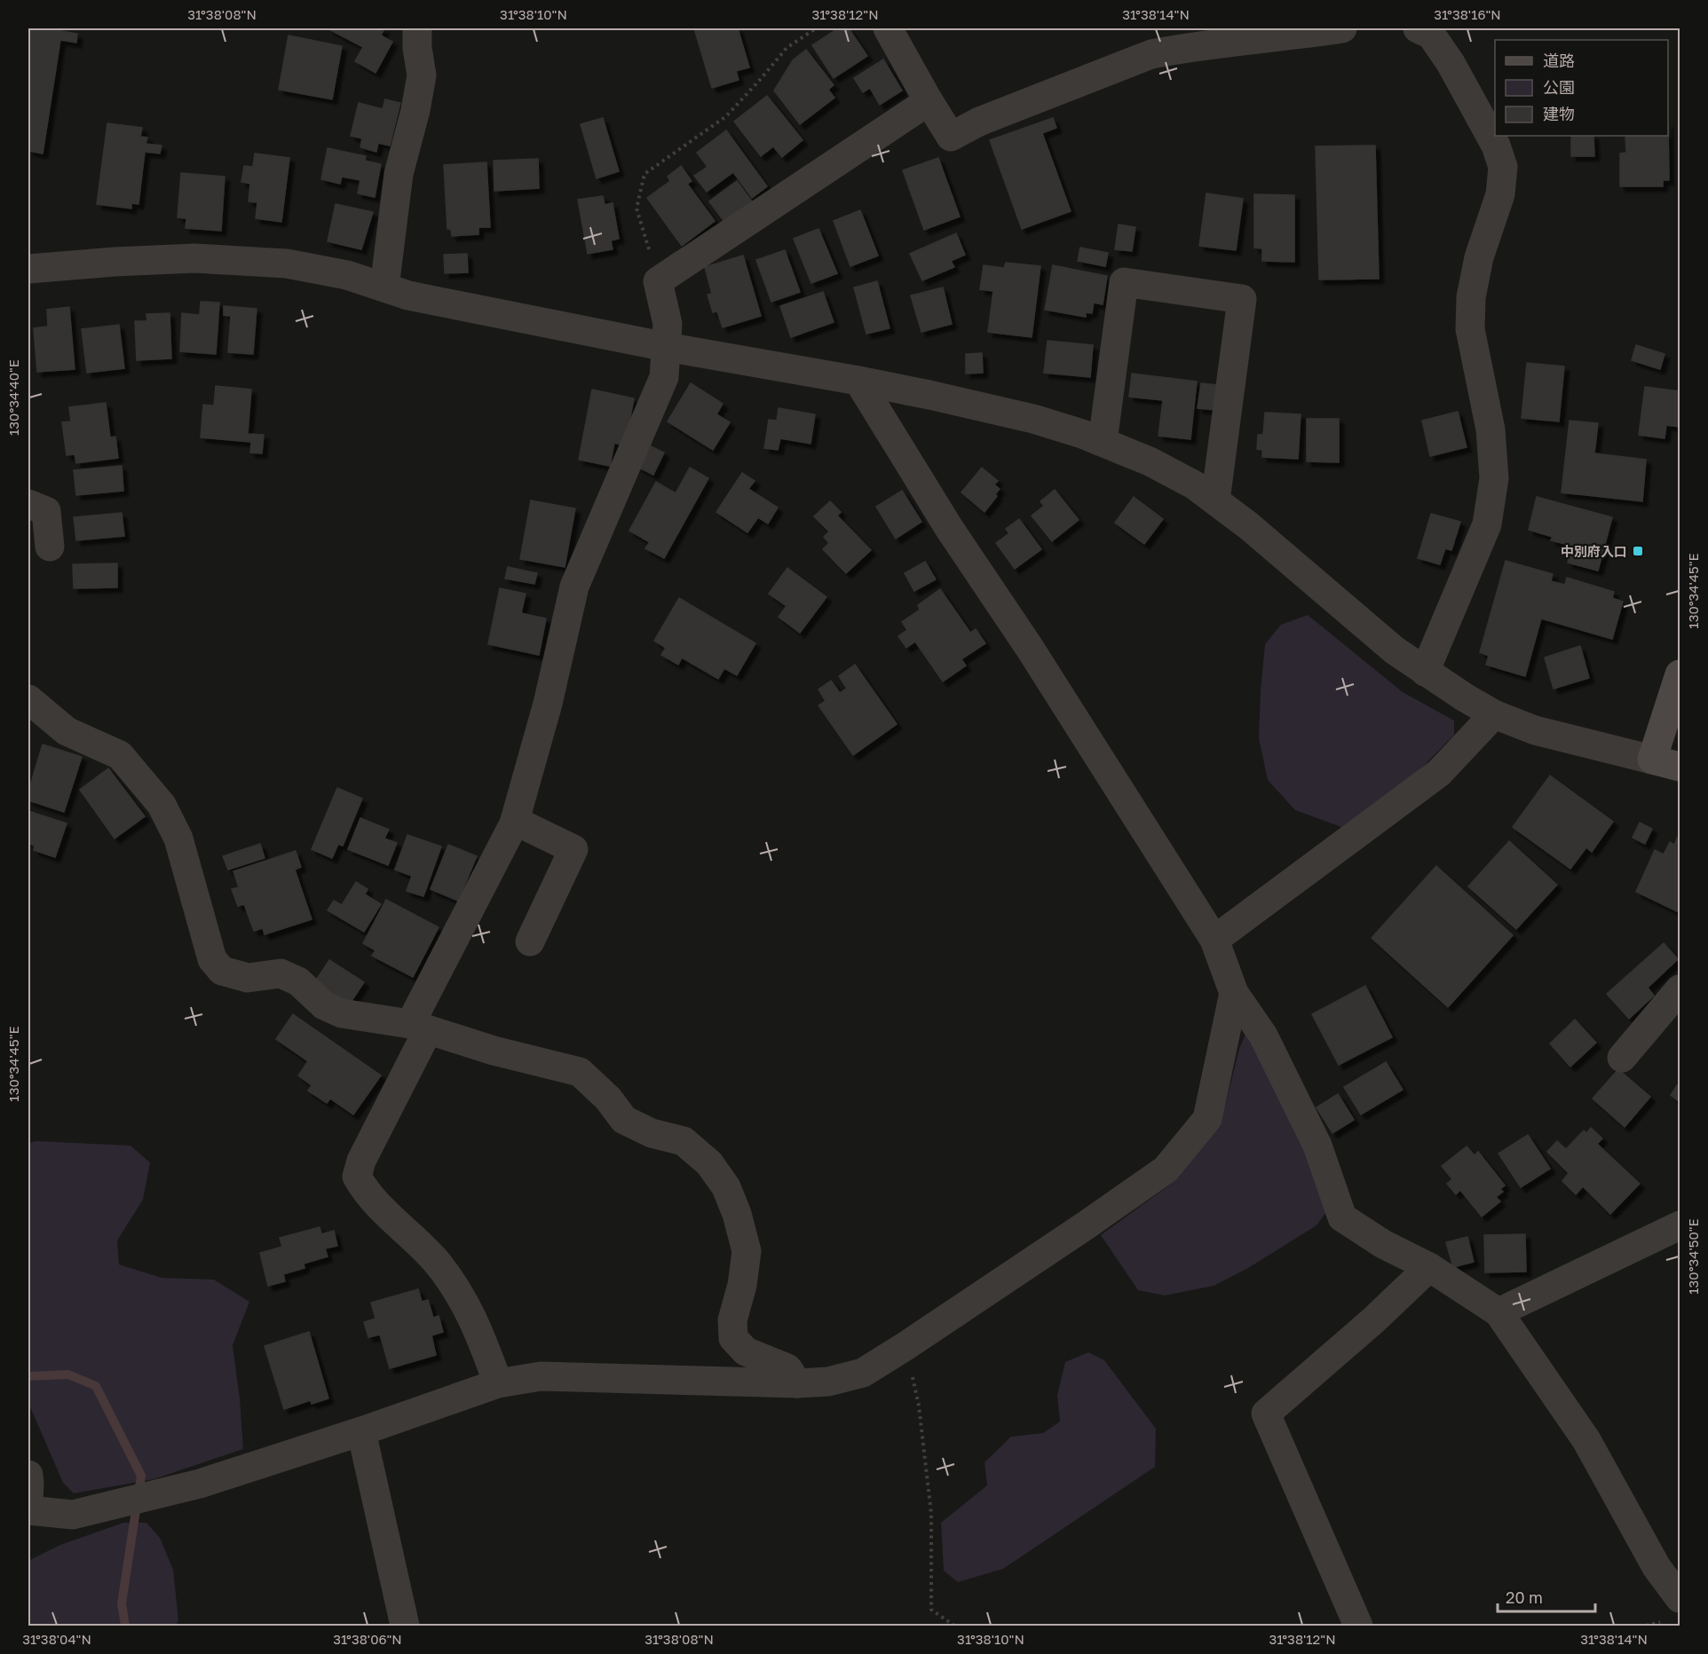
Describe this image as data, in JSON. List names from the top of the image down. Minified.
{"places":{"transit":["中別府入口"]},"legend":["道路","公園","建物"],"scale_bar":"20 m","coordinates":["31°38'08\"N","31°38'10\"N","31°38'12\"N","31°38'14\"N","31°38'16\"N","130°34'40\"E","130°34'45\"E","130°34'50\"E","31°38'04\"N","31°38'06\"N"]}
